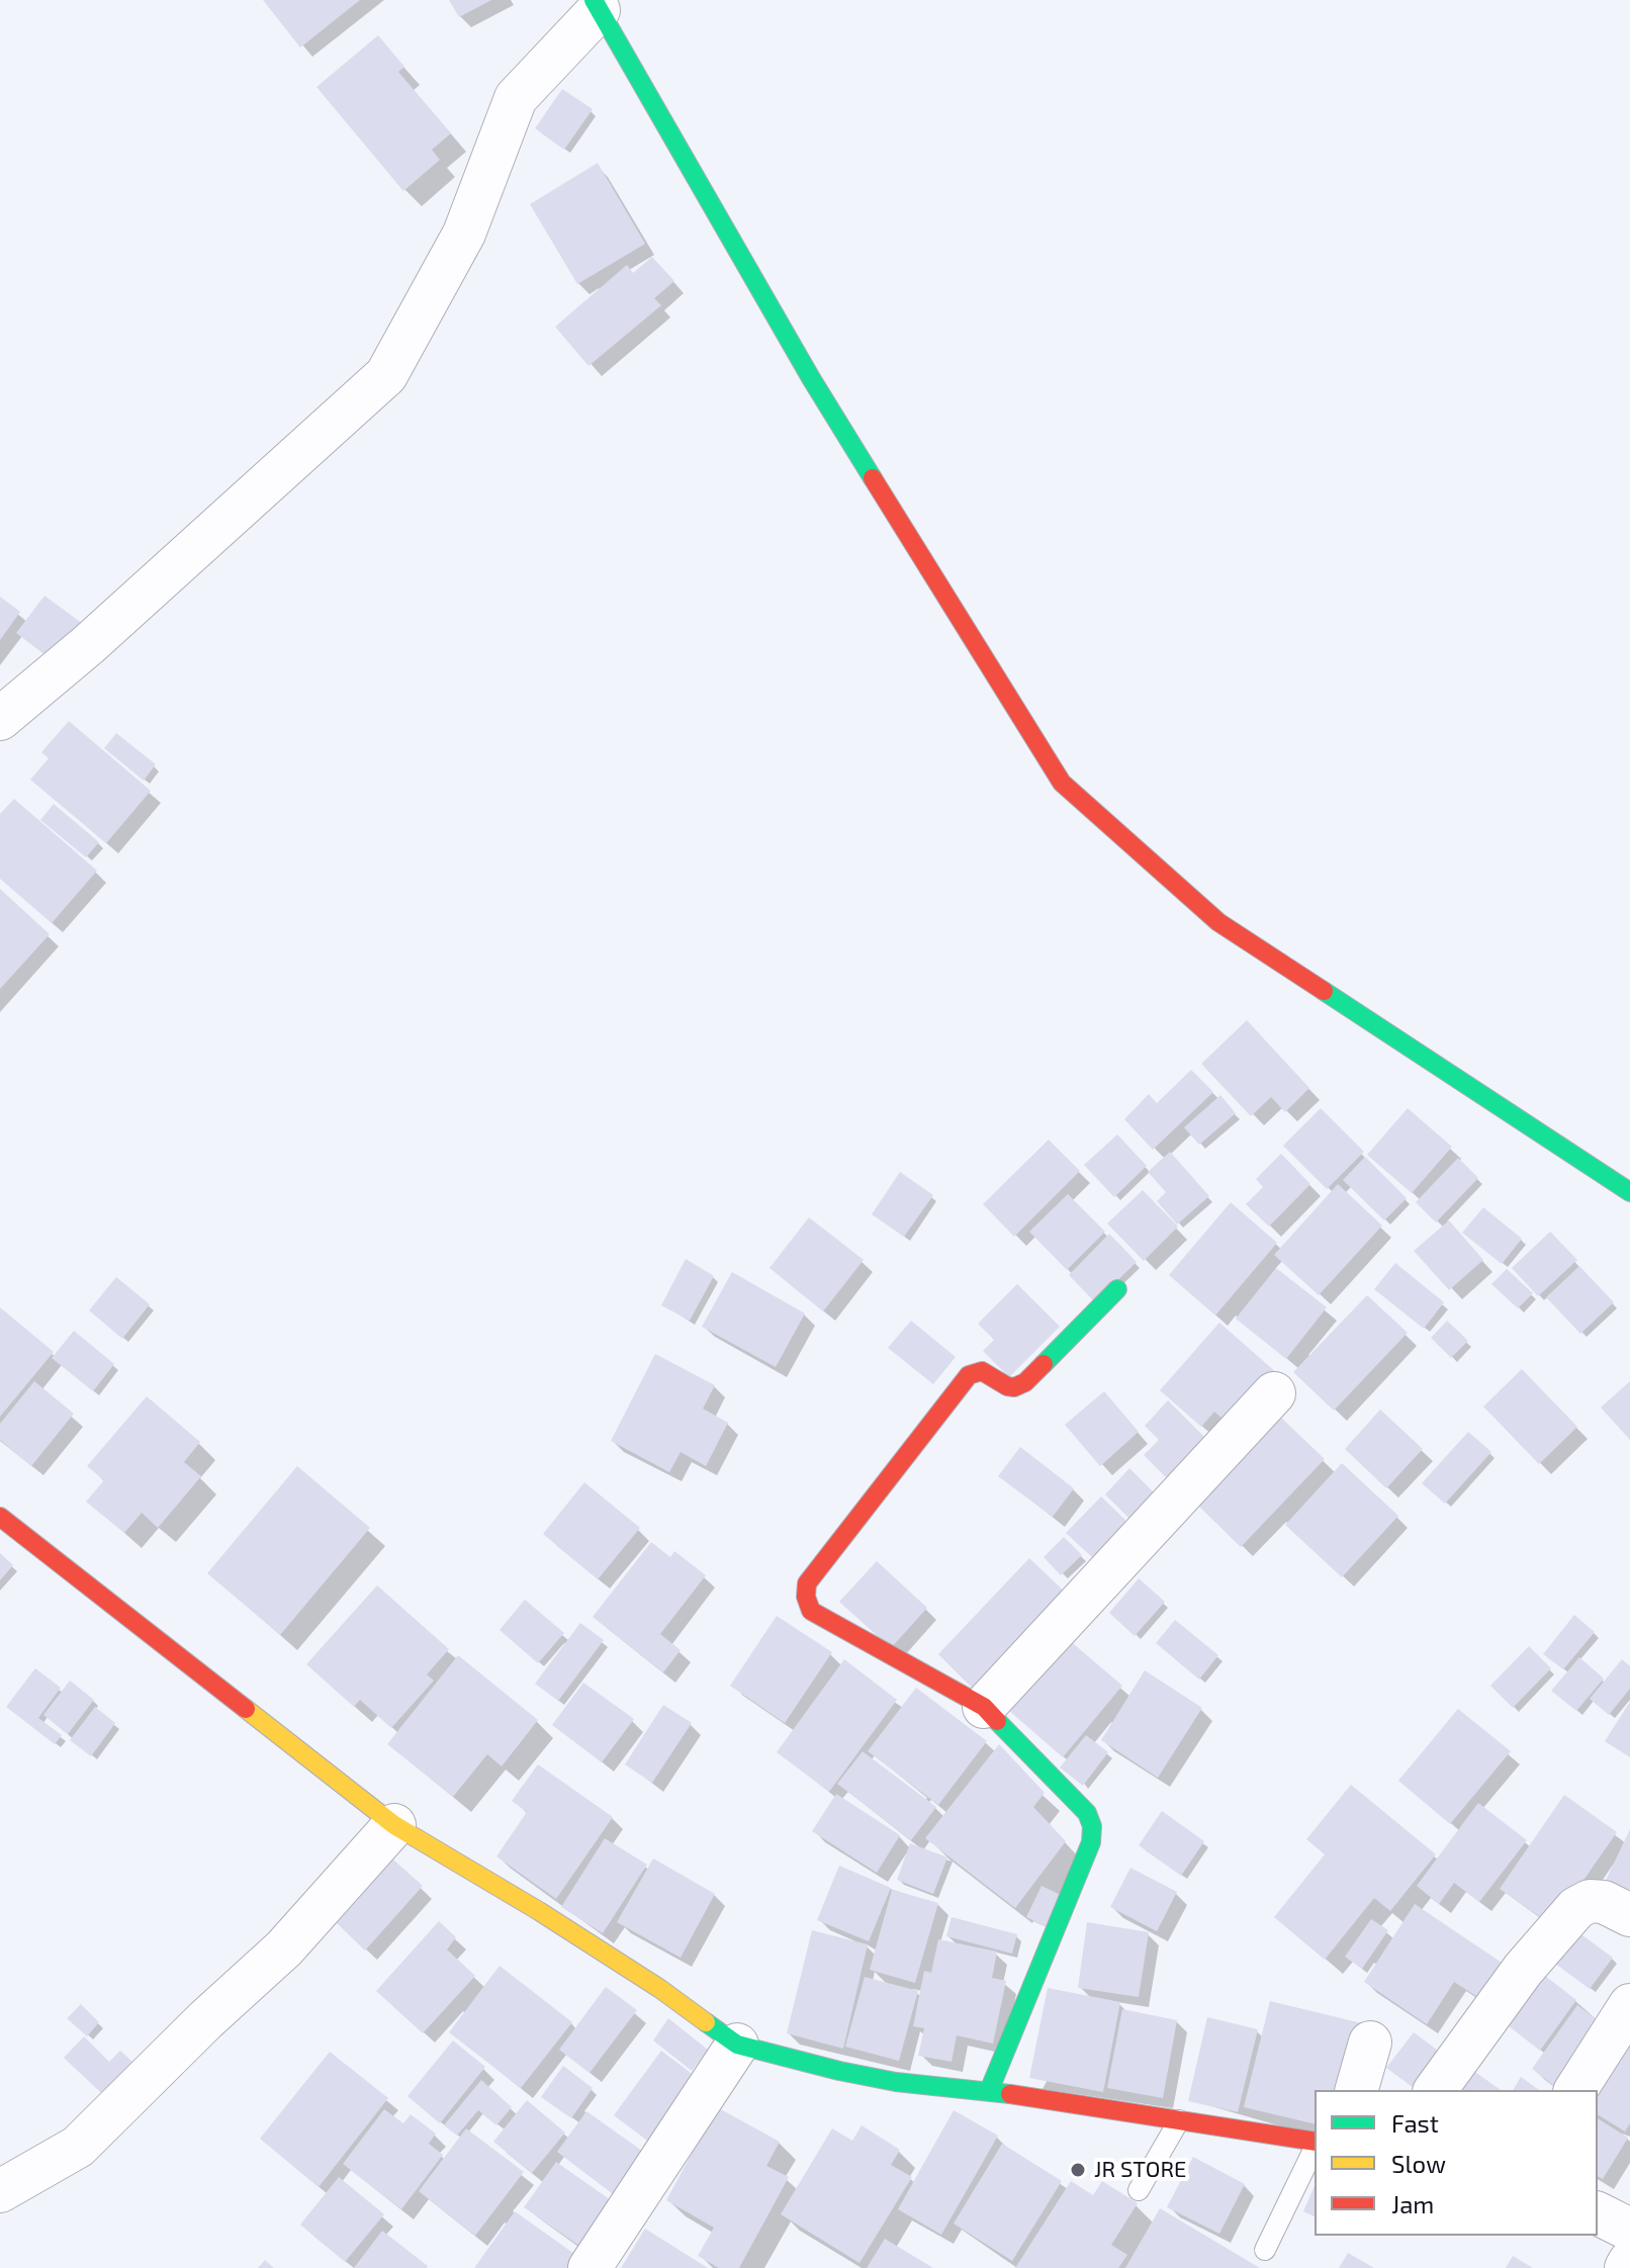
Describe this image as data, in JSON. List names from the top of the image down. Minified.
{"places":["JR STORE"],"legend":["Fast","Slow","Jam"]}
